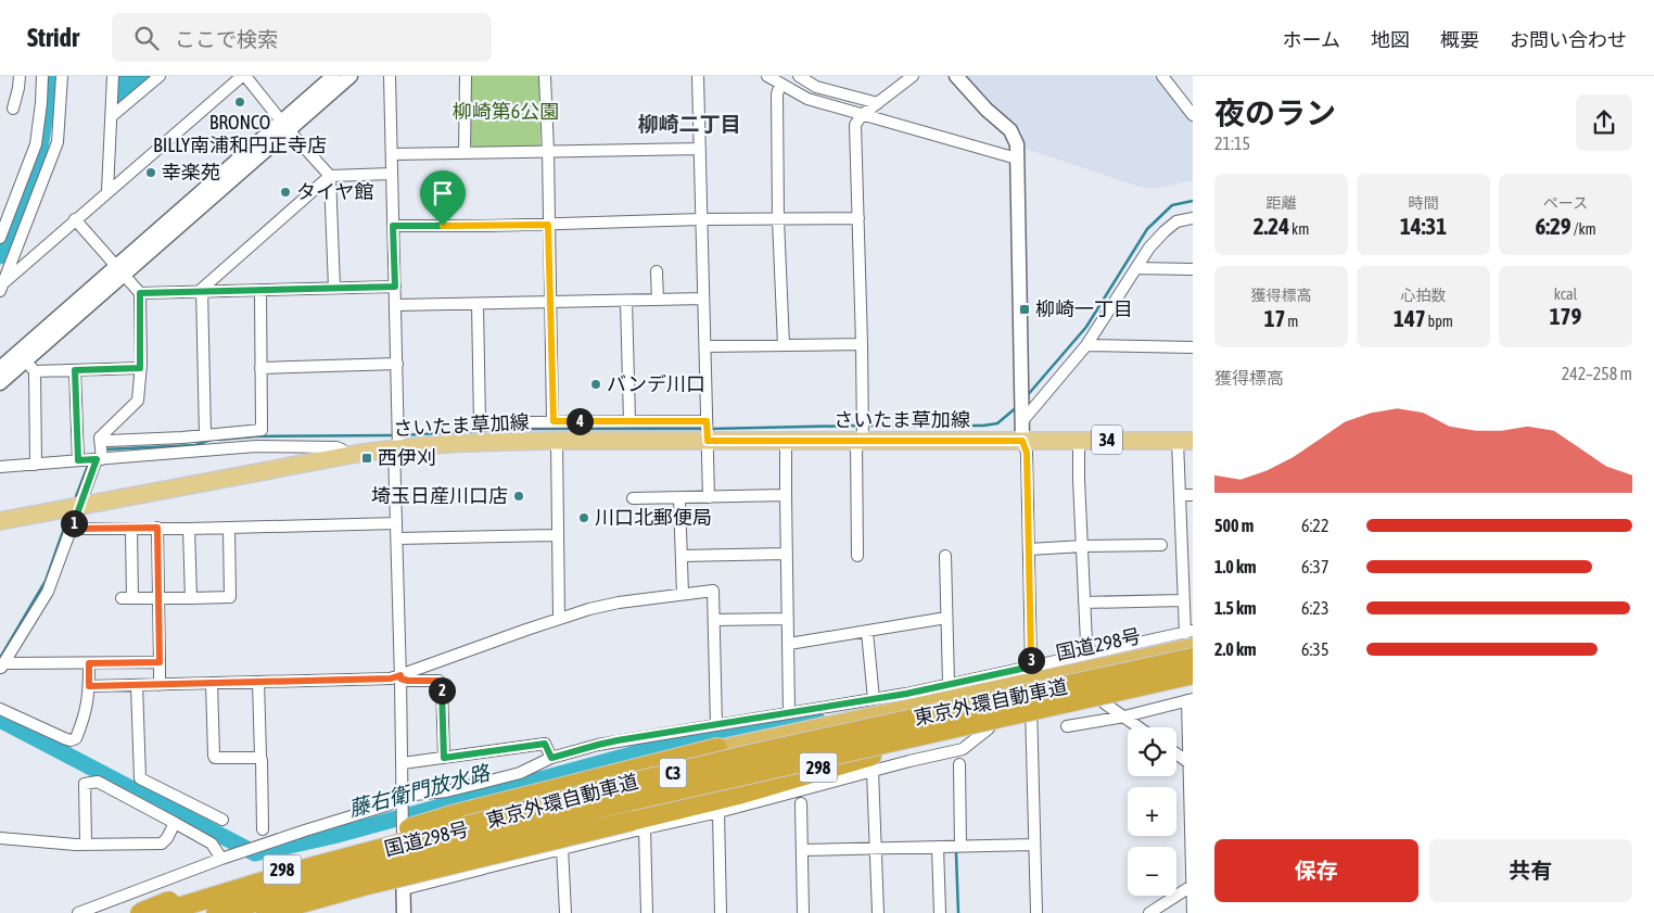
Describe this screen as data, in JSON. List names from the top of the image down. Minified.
{"streets":{"highway":["国道298号","東京外環自動車道","298","C3"],"main road":["さいたま草加線","34"]},"crossings":[["国道298号","東京外環自動車道"],["国道298号","298"],["東京外環自動車道","298"]],"districts":["柳崎二丁目"],"water":["藤右衛門放水路"],"parks":["柳崎第6公園"],"places":{"other":["BRONCO BILLY南浦和円正寺店","幸楽苑","タイヤ館","バンデ川口","埼玉日産川口店","川口北郵便局"],"transit":["柳崎一丁目","西伊刈"]},"page":{"header":"Stridr","search":"ここで検索","nav":["ホーム","地図","概要","お問い合わせ"],"heading":["夜のラン","21:15"],"stats":[["距離","2.24 km"],["時間","14:31"],["ペース","6:29 /km"],["獲得標高","17 m"],["心拍数","147 bpm"],["kcal","179"]],"chart":["獲得標高","242–258 m"],"pins":["4","1","3","2"],"list":[{"name":"500 m","note":"6:22"},{"name":"1.0 km","note":"6:37"},{"name":"1.5 km","note":"6:23"},{"name":"2.0 km","note":"6:35"}],"map_buttons":["+","−"],"buttons":["保存","共有"]}}
